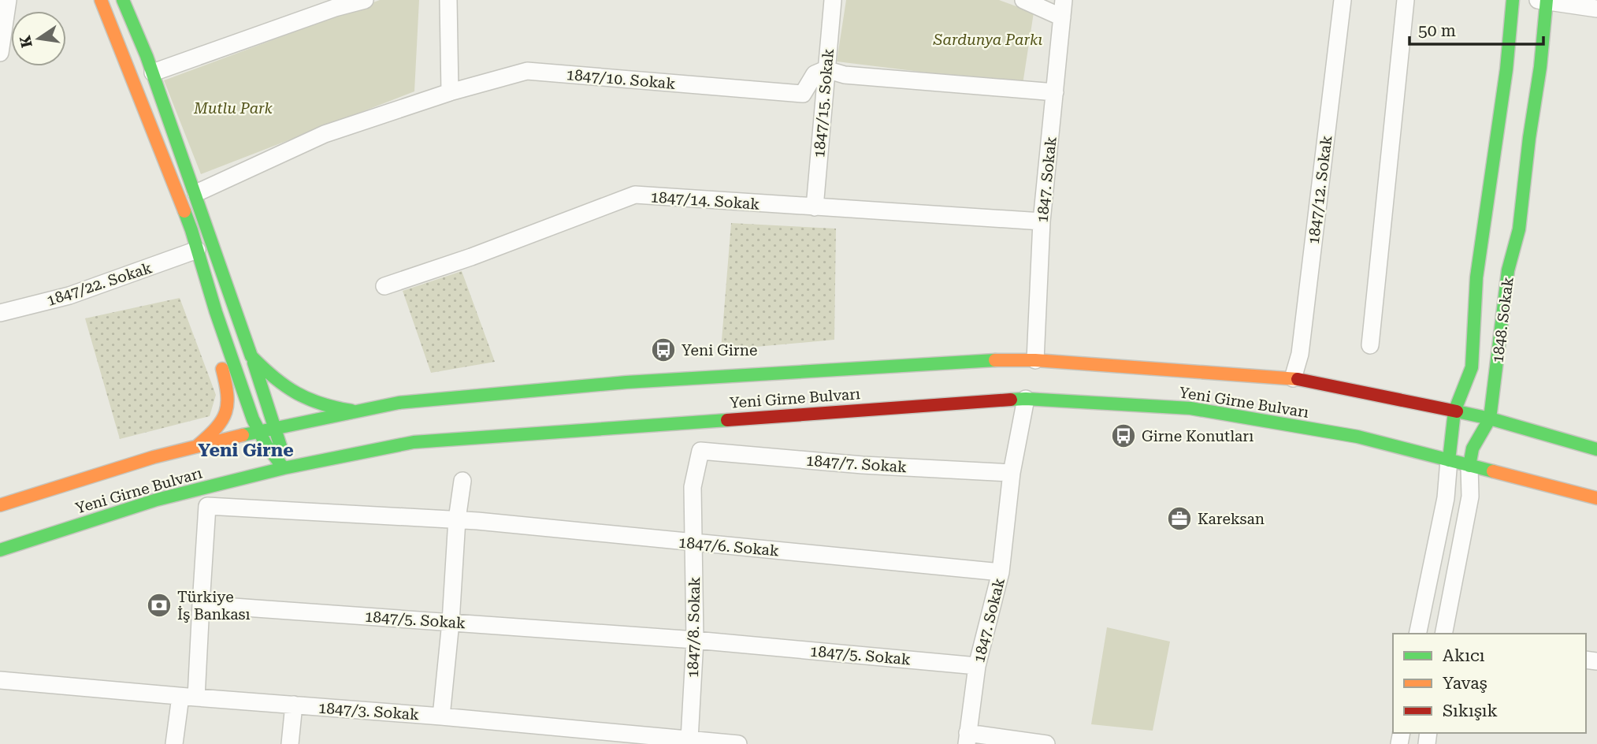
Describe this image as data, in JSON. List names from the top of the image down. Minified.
{"streets":{"main road":["1848. Sokak","Yeni Girne Bulvarı"],"street":["1847/10. Sokak","1847/15. Sokak","1847. Sokak","1847/12. Sokak","1847/14. Sokak","1847/22. Sokak","1847/7. Sokak","1847/6. Sokak","1847/5. Sokak","1847/8. Sokak","1847/3. Sokak"]},"crossings":[["1847/10. Sokak","1847/15. Sokak"],["1847/15. Sokak","1847/14. Sokak"],["1847. Sokak","1847/14. Sokak"],["1847. Sokak","Yeni Girne Bulvarı"],["1847. Sokak","1847/7. Sokak"],["1847. Sokak","1847/6. Sokak"],["1847. Sokak","1847/5. Sokak"],["1847/12. Sokak","Yeni Girne Bulvarı"],["1848. Sokak","Yeni Girne Bulvarı"],["1847/7. Sokak","1847/8. Sokak"],["1847/6. Sokak","1847/8. Sokak"],["1847/5. Sokak","1847/8. Sokak"],["1847/8. Sokak","1847/3. Sokak"]],"districts":["Yeni Girne"],"parks":["Sardunya Parkı","Mutlu Park"],"places":{"bus stop":["Yeni Girne","Girne Konutları"],"office":["Kareksan"],"bank":["Türkiye İş Bankası"]},"legend":["Akıcı","Yavaş","Sıkışık"],"scale_bar":"50 m","north":"left"}
